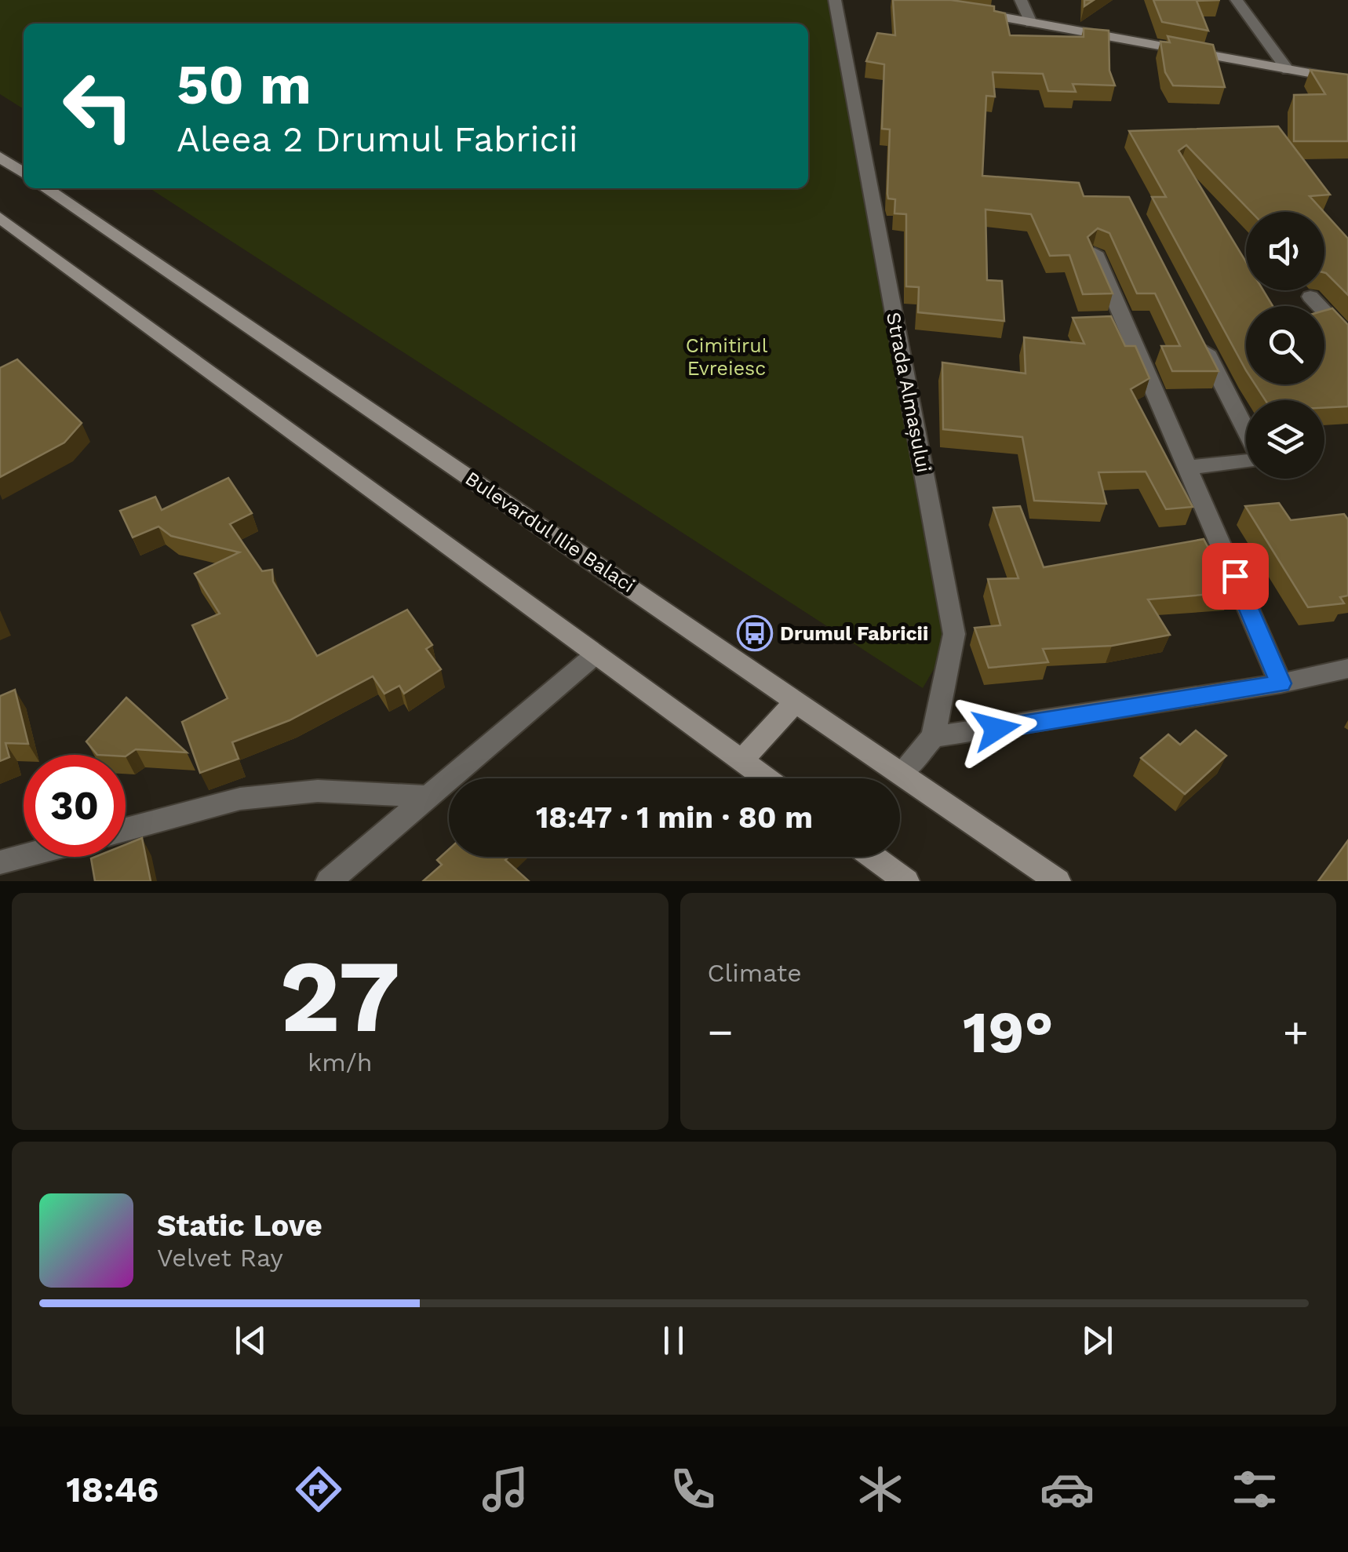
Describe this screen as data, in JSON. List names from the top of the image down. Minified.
{"streets":{"main road":["Bulevardul Ilie Balaci"],"street":["Strada Almașului"]},"parks":["Cimitirul Evreiesc"],"places":{"bus stop":["Drumul Fabricii"]},"page":{"turn":["50 m","Aleea 2 Drumul Fabricii"],"limit":"30","trip":"18:47 · 1 min · 80 m","tile":[["27","km/h"],"Climate"],"heat":["−","19°","+"],"song":["Static Love","Velvet Ray"],"tabs":"18:46"}}
